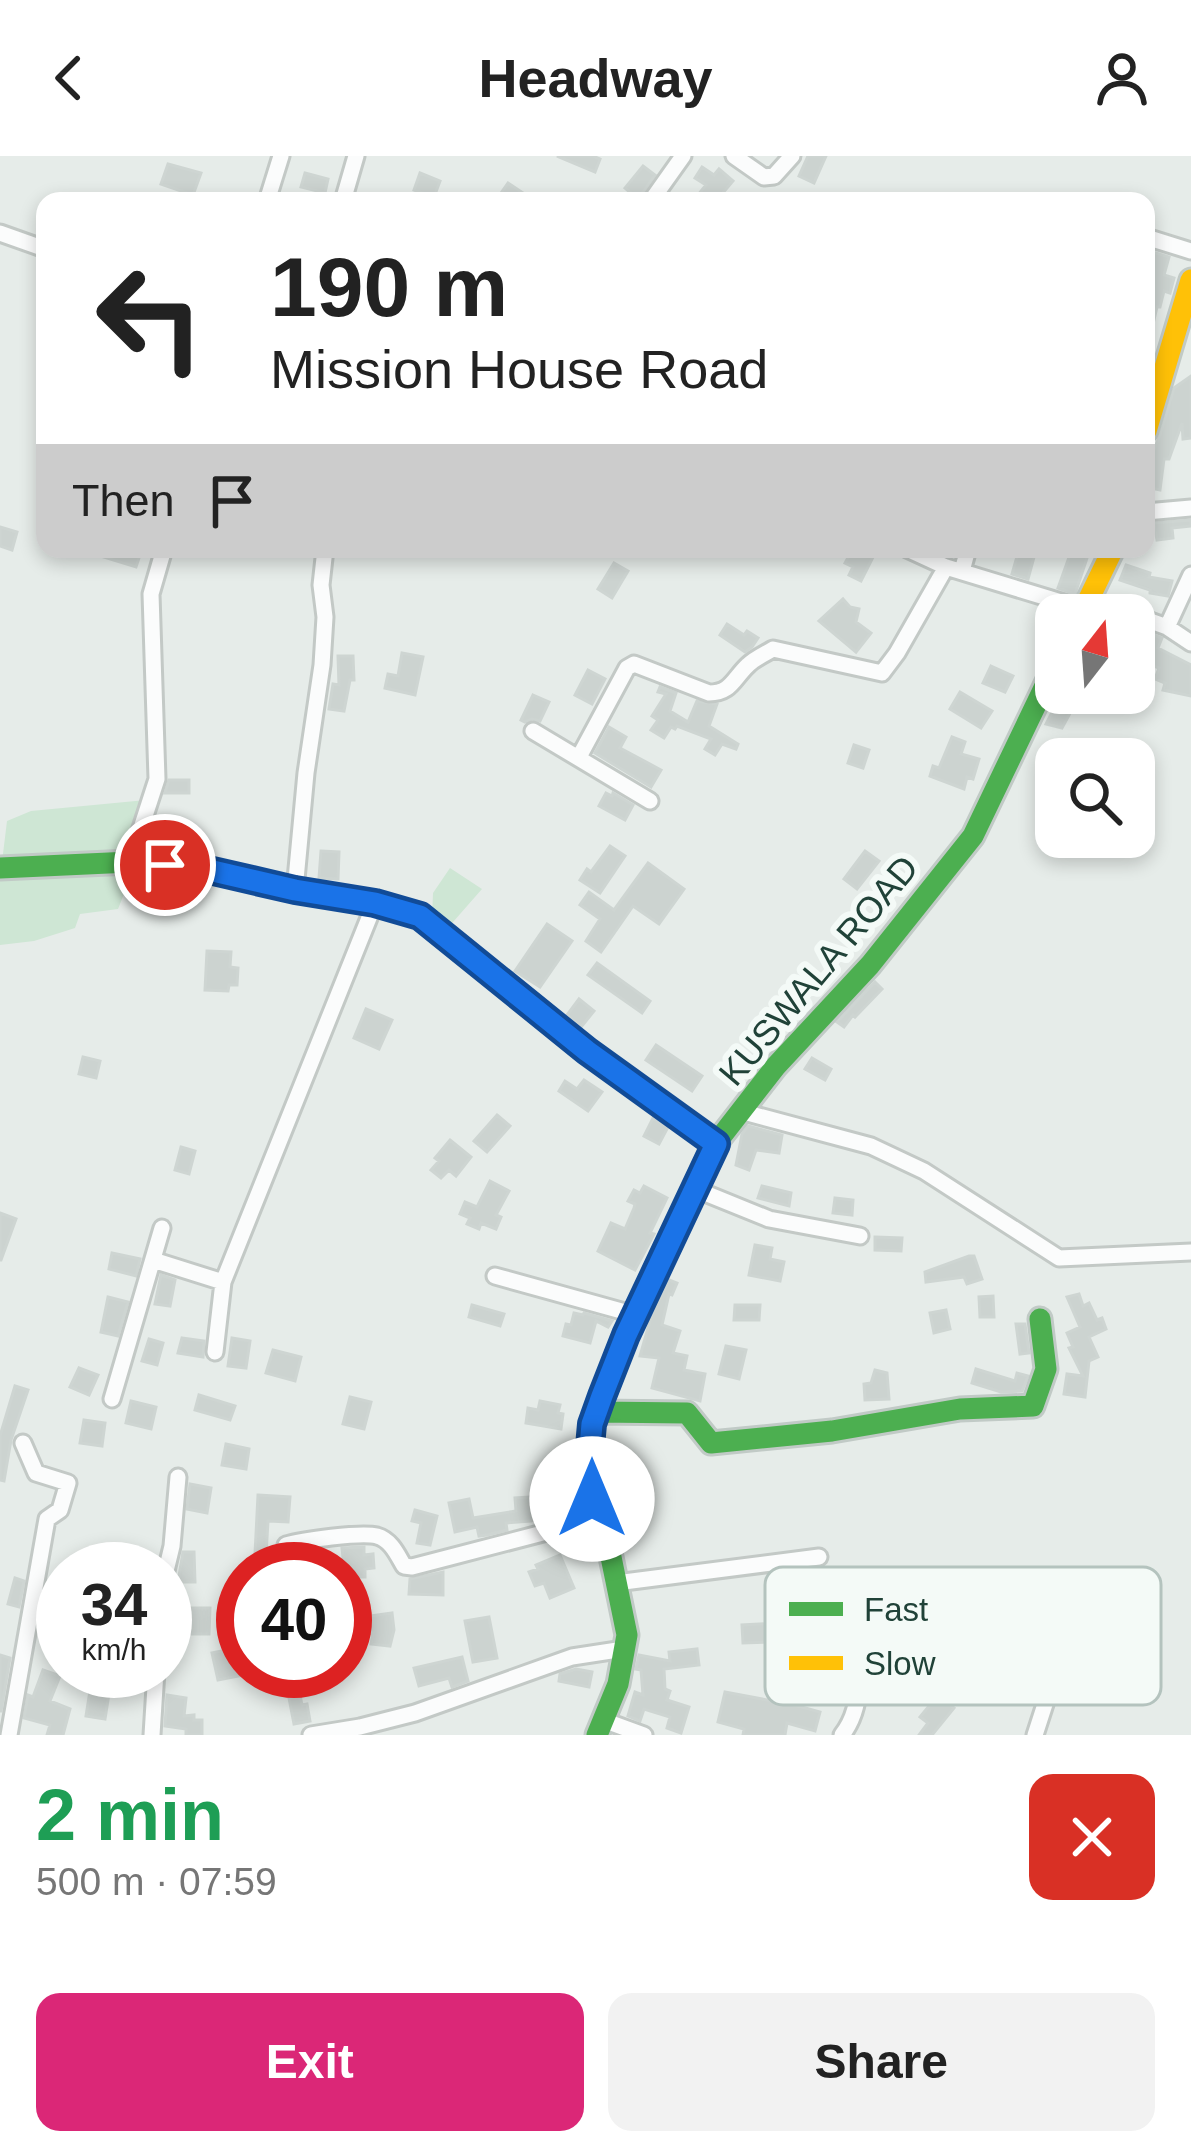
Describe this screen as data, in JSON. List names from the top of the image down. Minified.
{"streets":{"street":["KUSWALA ROAD"]},"legend":["Fast","Slow"],"north":"top","page":{"header":"Headway","turn":["190 m","Mission House Road"],"then":"Then","speed":"34 km/h","limit":"40","heading":["2 min","500 m · 07:59"],"buttons":["Exit","Share"]}}
